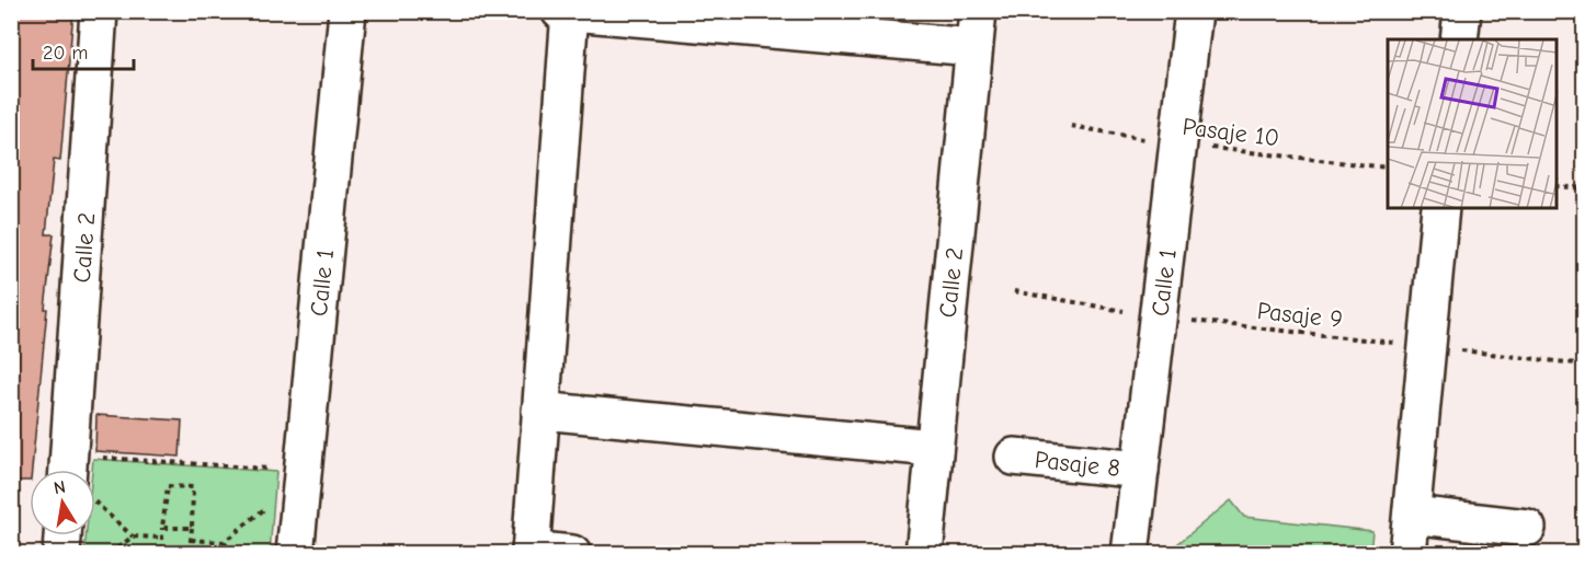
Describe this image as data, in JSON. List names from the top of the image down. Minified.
{"streets":{"street":["Calle 2","Calle 1","Pasaje 8"],"path":["Pasaje 10","Pasaje 9"]},"crossings":[["Pasaje 10","Calle 1"],["Calle 1","Pasaje 9"],["Calle 1","Pasaje 8"]],"scale_bar":"20 m","north":"top"}
